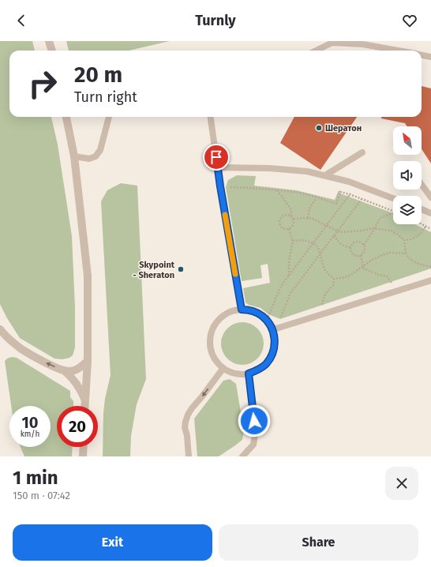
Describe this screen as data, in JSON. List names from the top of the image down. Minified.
{"places":["Шератон","Skypoint - Sheraton"],"north":"top left","page":{"header":"Turnly","turn":["20 m","Turn right"],"speed":"10 km/h","limit":"20","heading":["1 min","150 m · 07:42"],"buttons":["Exit","Share"]}}
